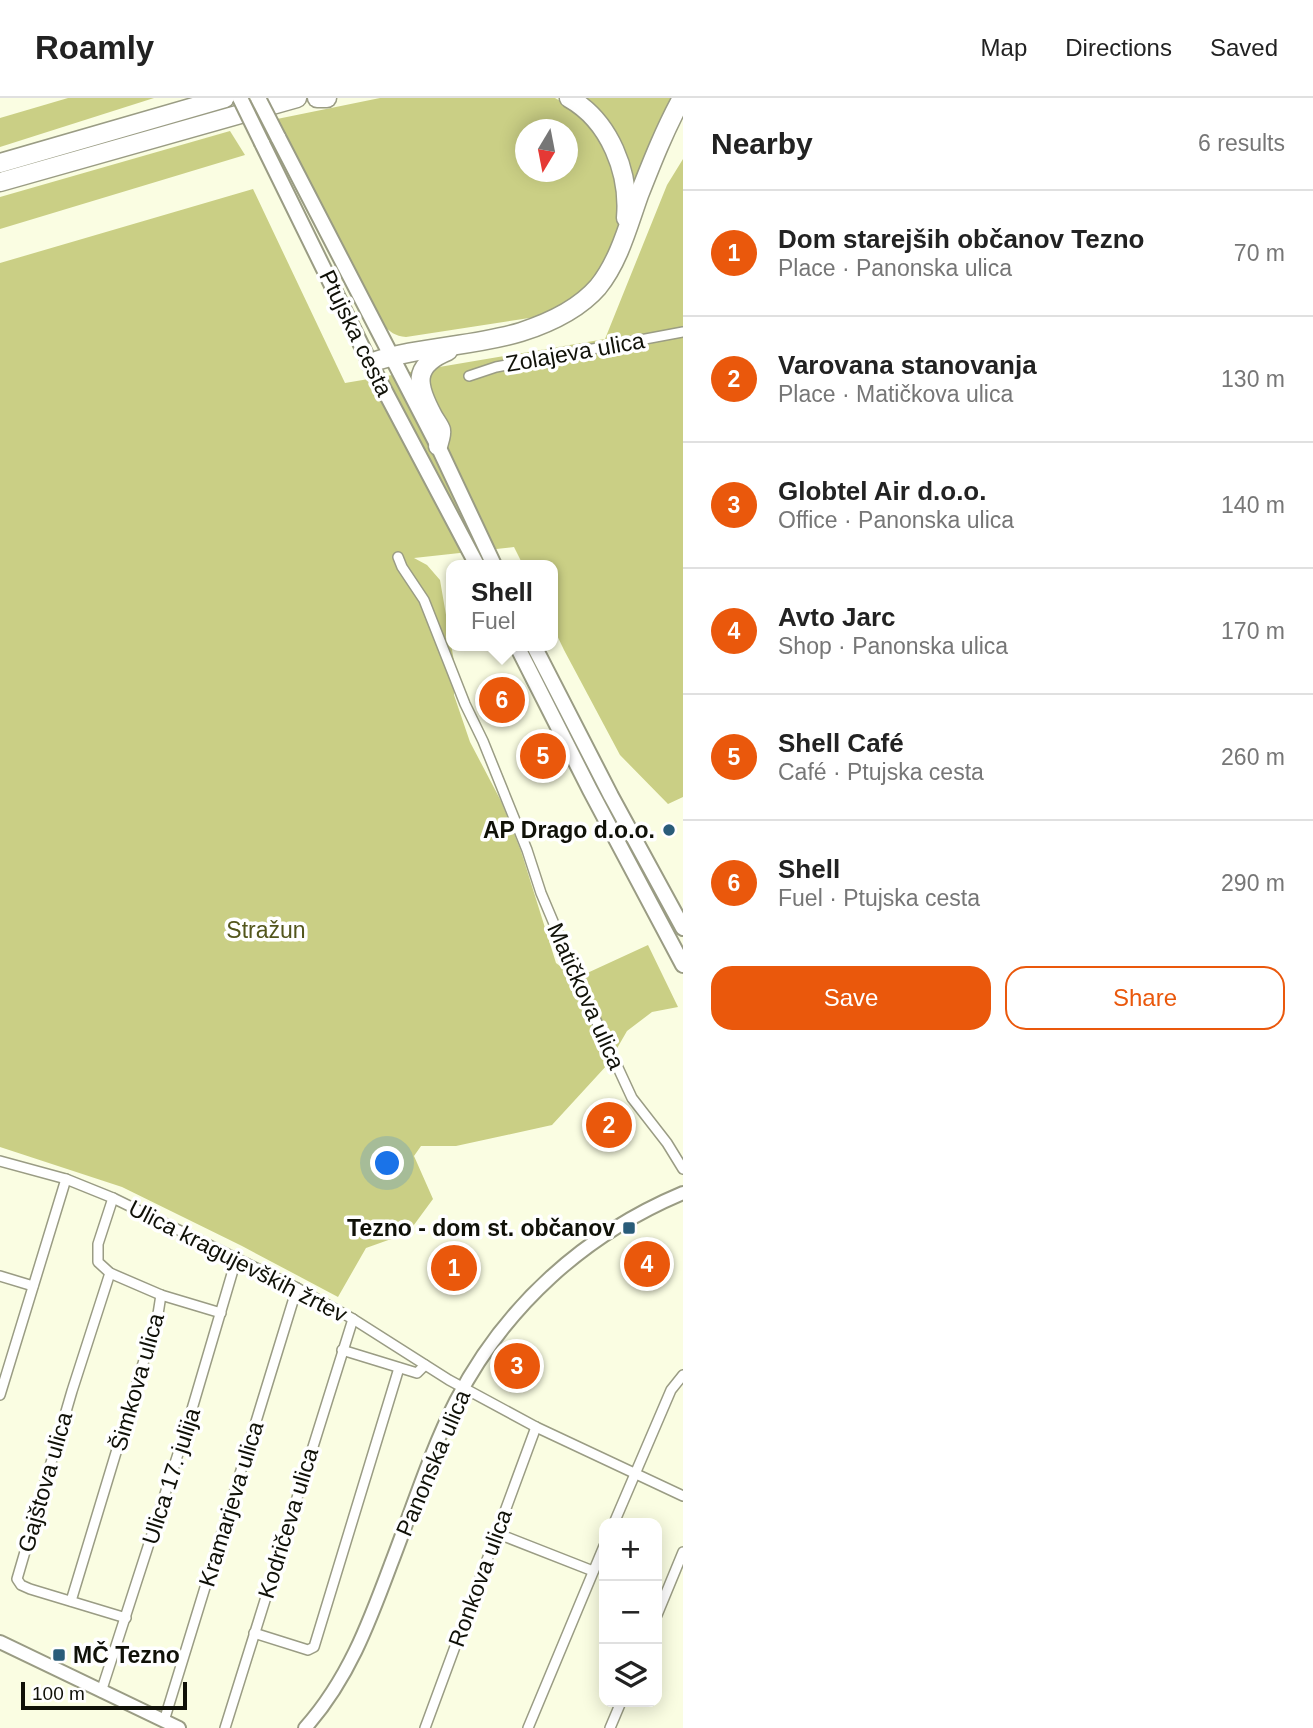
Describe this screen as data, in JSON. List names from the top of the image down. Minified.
{"streets":{"main road":["Ptujska cesta"],"street":["Zolajeva ulica","Matičkova ulica","Ulica kragujevških žrtev","Šimkova ulica","Panonska ulica","Ulica 17. julija","Gajštova ulica","Kramarjeva ulica","Kodričeva ulica","Ronkova ulica"]},"crossings":[["Ulica kragujevških žrtev","Panonska ulica"],["Ulica kragujevških žrtev","Ulica 17. julija"],["Ulica kragujevških žrtev","Kramarjeva ulica"],["Ulica kragujevških žrtev","Kodričeva ulica"],["Ulica kragujevških žrtev","Ronkova ulica"],["Šimkova ulica","Gajštova ulica"],["Ulica 17. julija","Gajštova ulica"]],"parks":["Stražun"],"places":{"other":["AP Drago d.o.o."],"transit":["Tezno - dom st. občanov","MČ Tezno"]},"scale_bar":"100 m","north":"bottom","page":{"header":"Roamly","nav":["Map","Directions","Saved"],"heading":["Nearby","6 results"],"list":[{"mark":"1","name":"Dom starejših občanov Tezno","note":"Place · Panonska ulica","value":"70 m"},{"mark":"2","name":"Varovana stanovanja","note":"Place · Matičkova ulica","value":"130 m"},{"mark":"3","name":"Globtel Air d.o.o.","note":"Office · Panonska ulica","value":"140 m"},{"mark":"4","name":"Avto Jarc","note":"Shop · Panonska ulica","value":"170 m"},{"mark":"5","name":"Shell Café","note":"Café · Ptujska cesta","value":"260 m"},{"mark":"6","name":"Shell","note":"Fuel · Ptujska cesta","value":"290 m"}],"popup":["Shell","Fuel"],"pins":["6","5","2","4","1","3"],"buttons":["Save","Share"],"map_buttons":["+","−"],"scale":"100 m"}}
